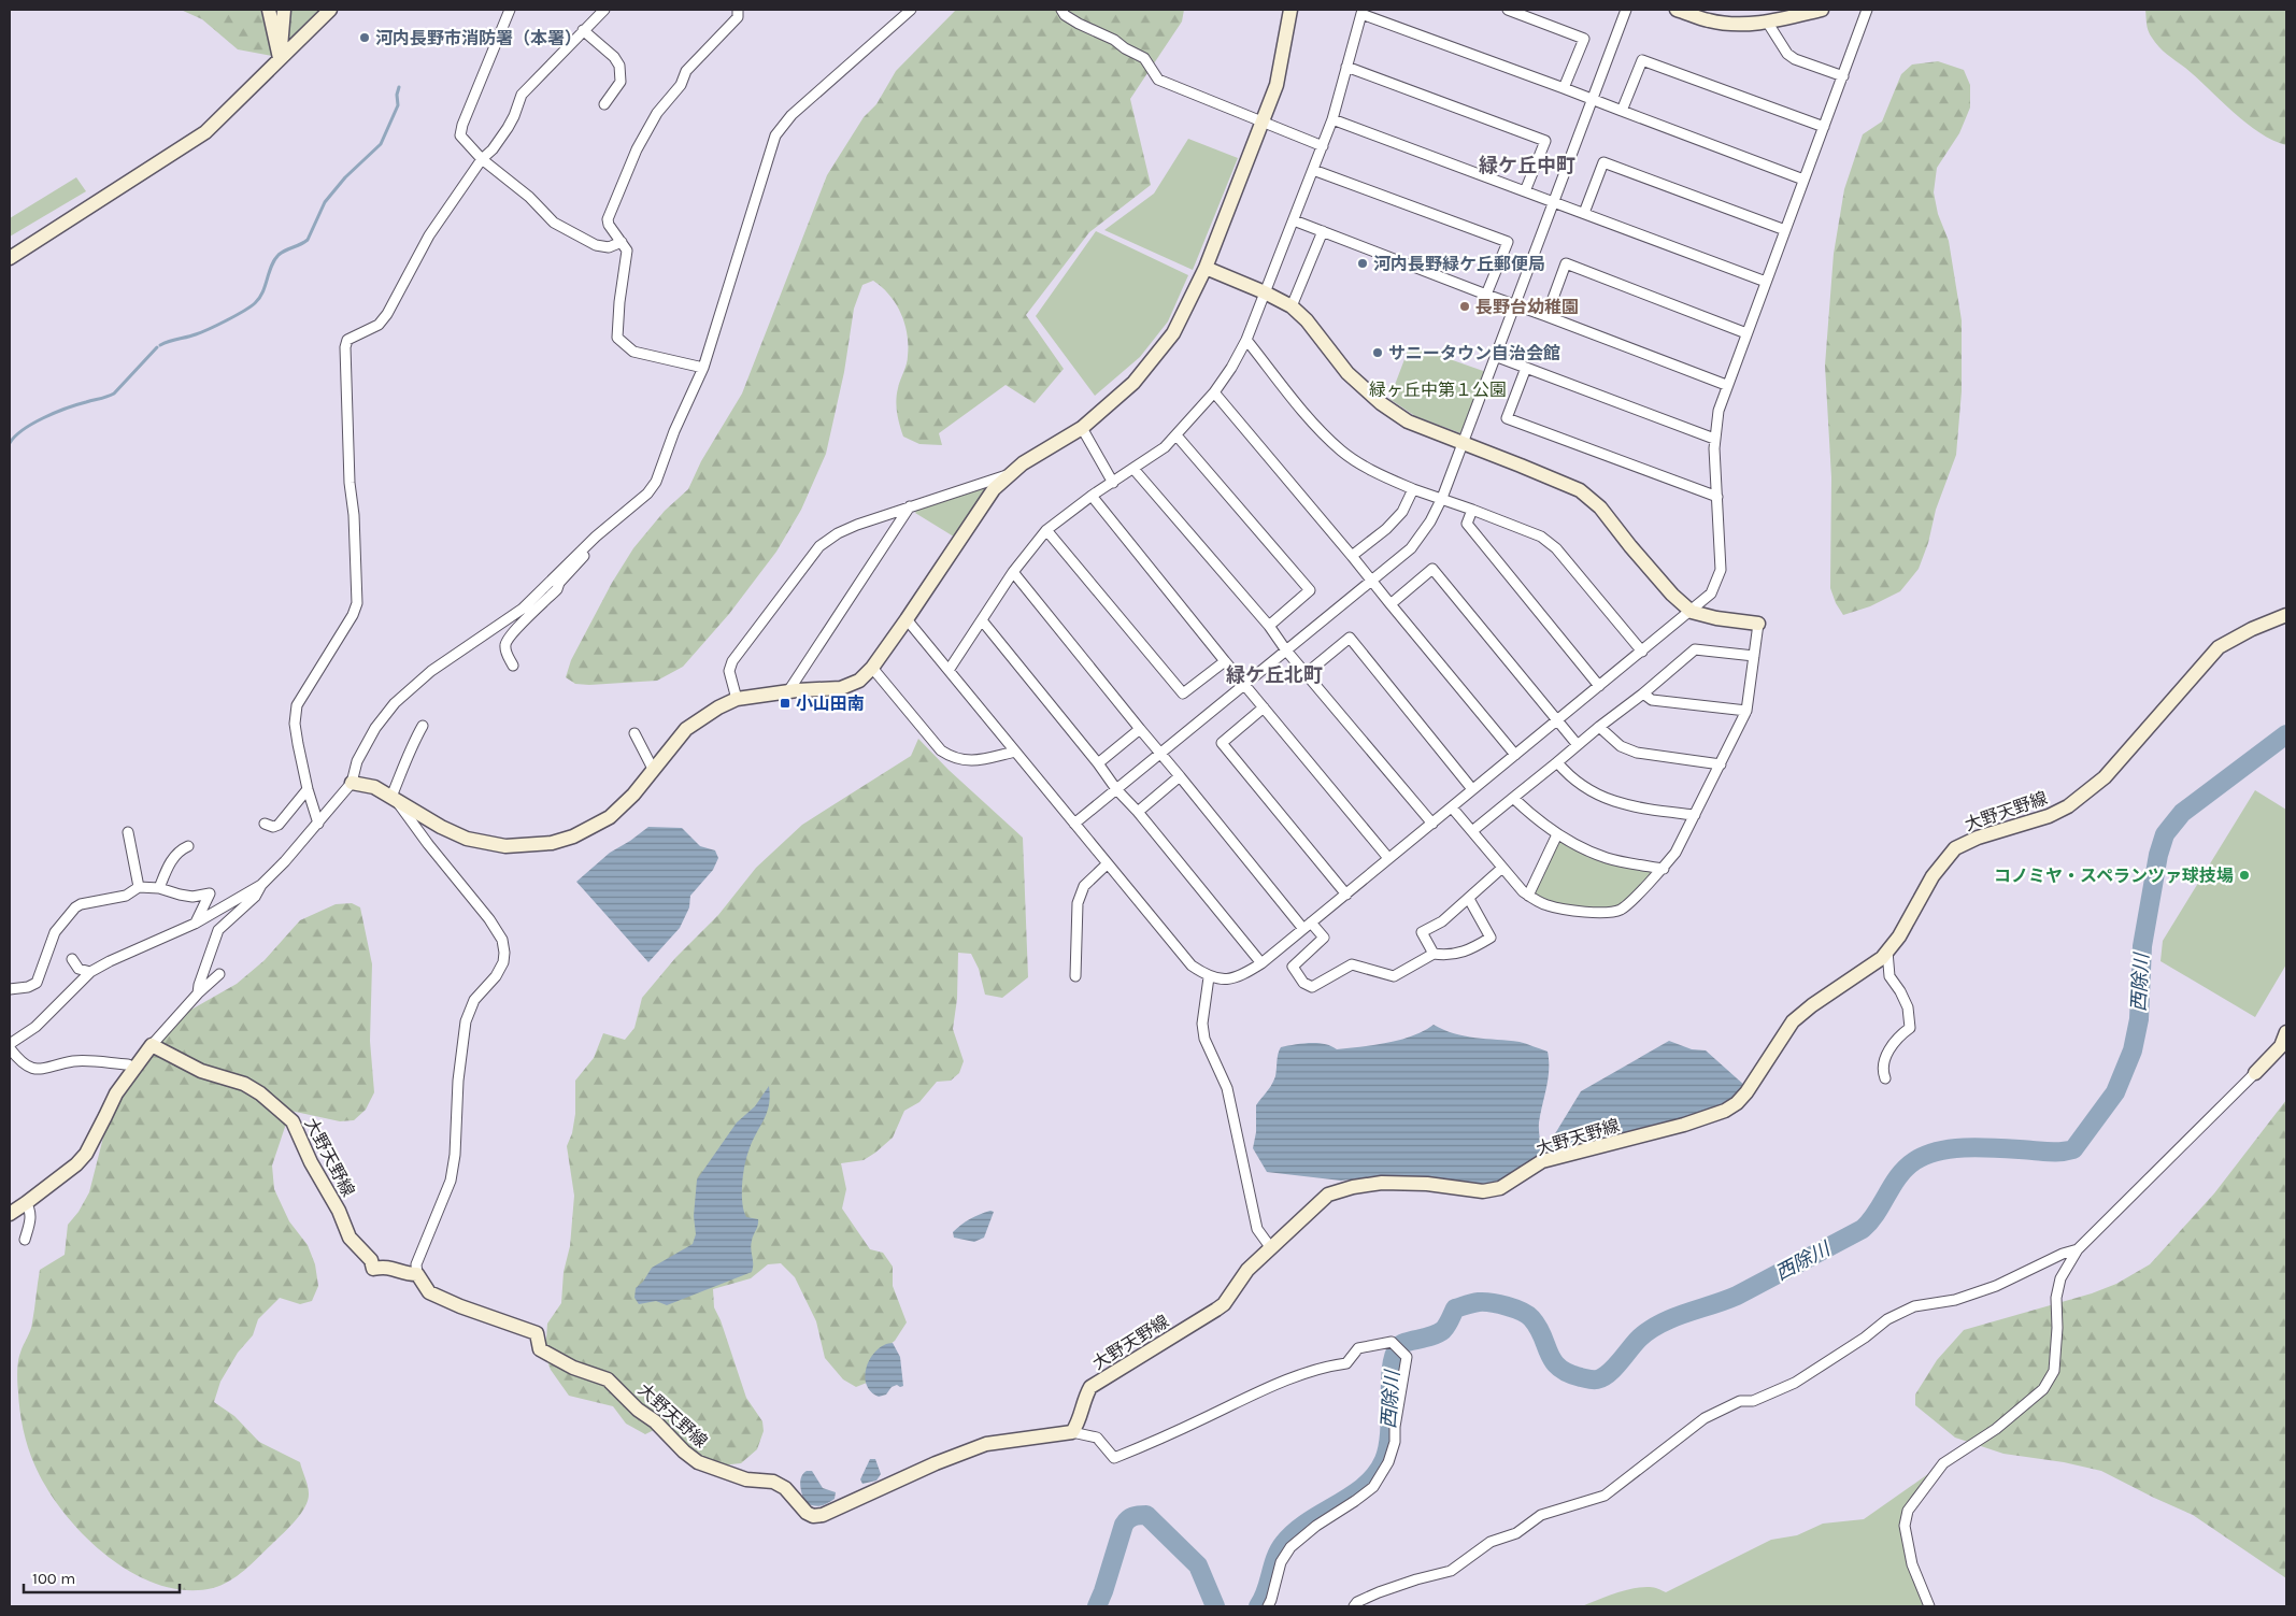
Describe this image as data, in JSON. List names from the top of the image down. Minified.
{"streets":{"main road":["大野天野線"]},"districts":["緑ケ丘中町","緑ケ丘北町"],"water":["西除川"],"parks":["緑ヶ丘中第１公園"],"places":{"other":["河内長野市消防署（本署）","河内長野緑ケ丘郵便局","長野台幼稚園","サニータウン自治会館","コノミヤ・スペランツァ球技場"],"transit":["小山田南"]},"scale_bar":"100 m"}
